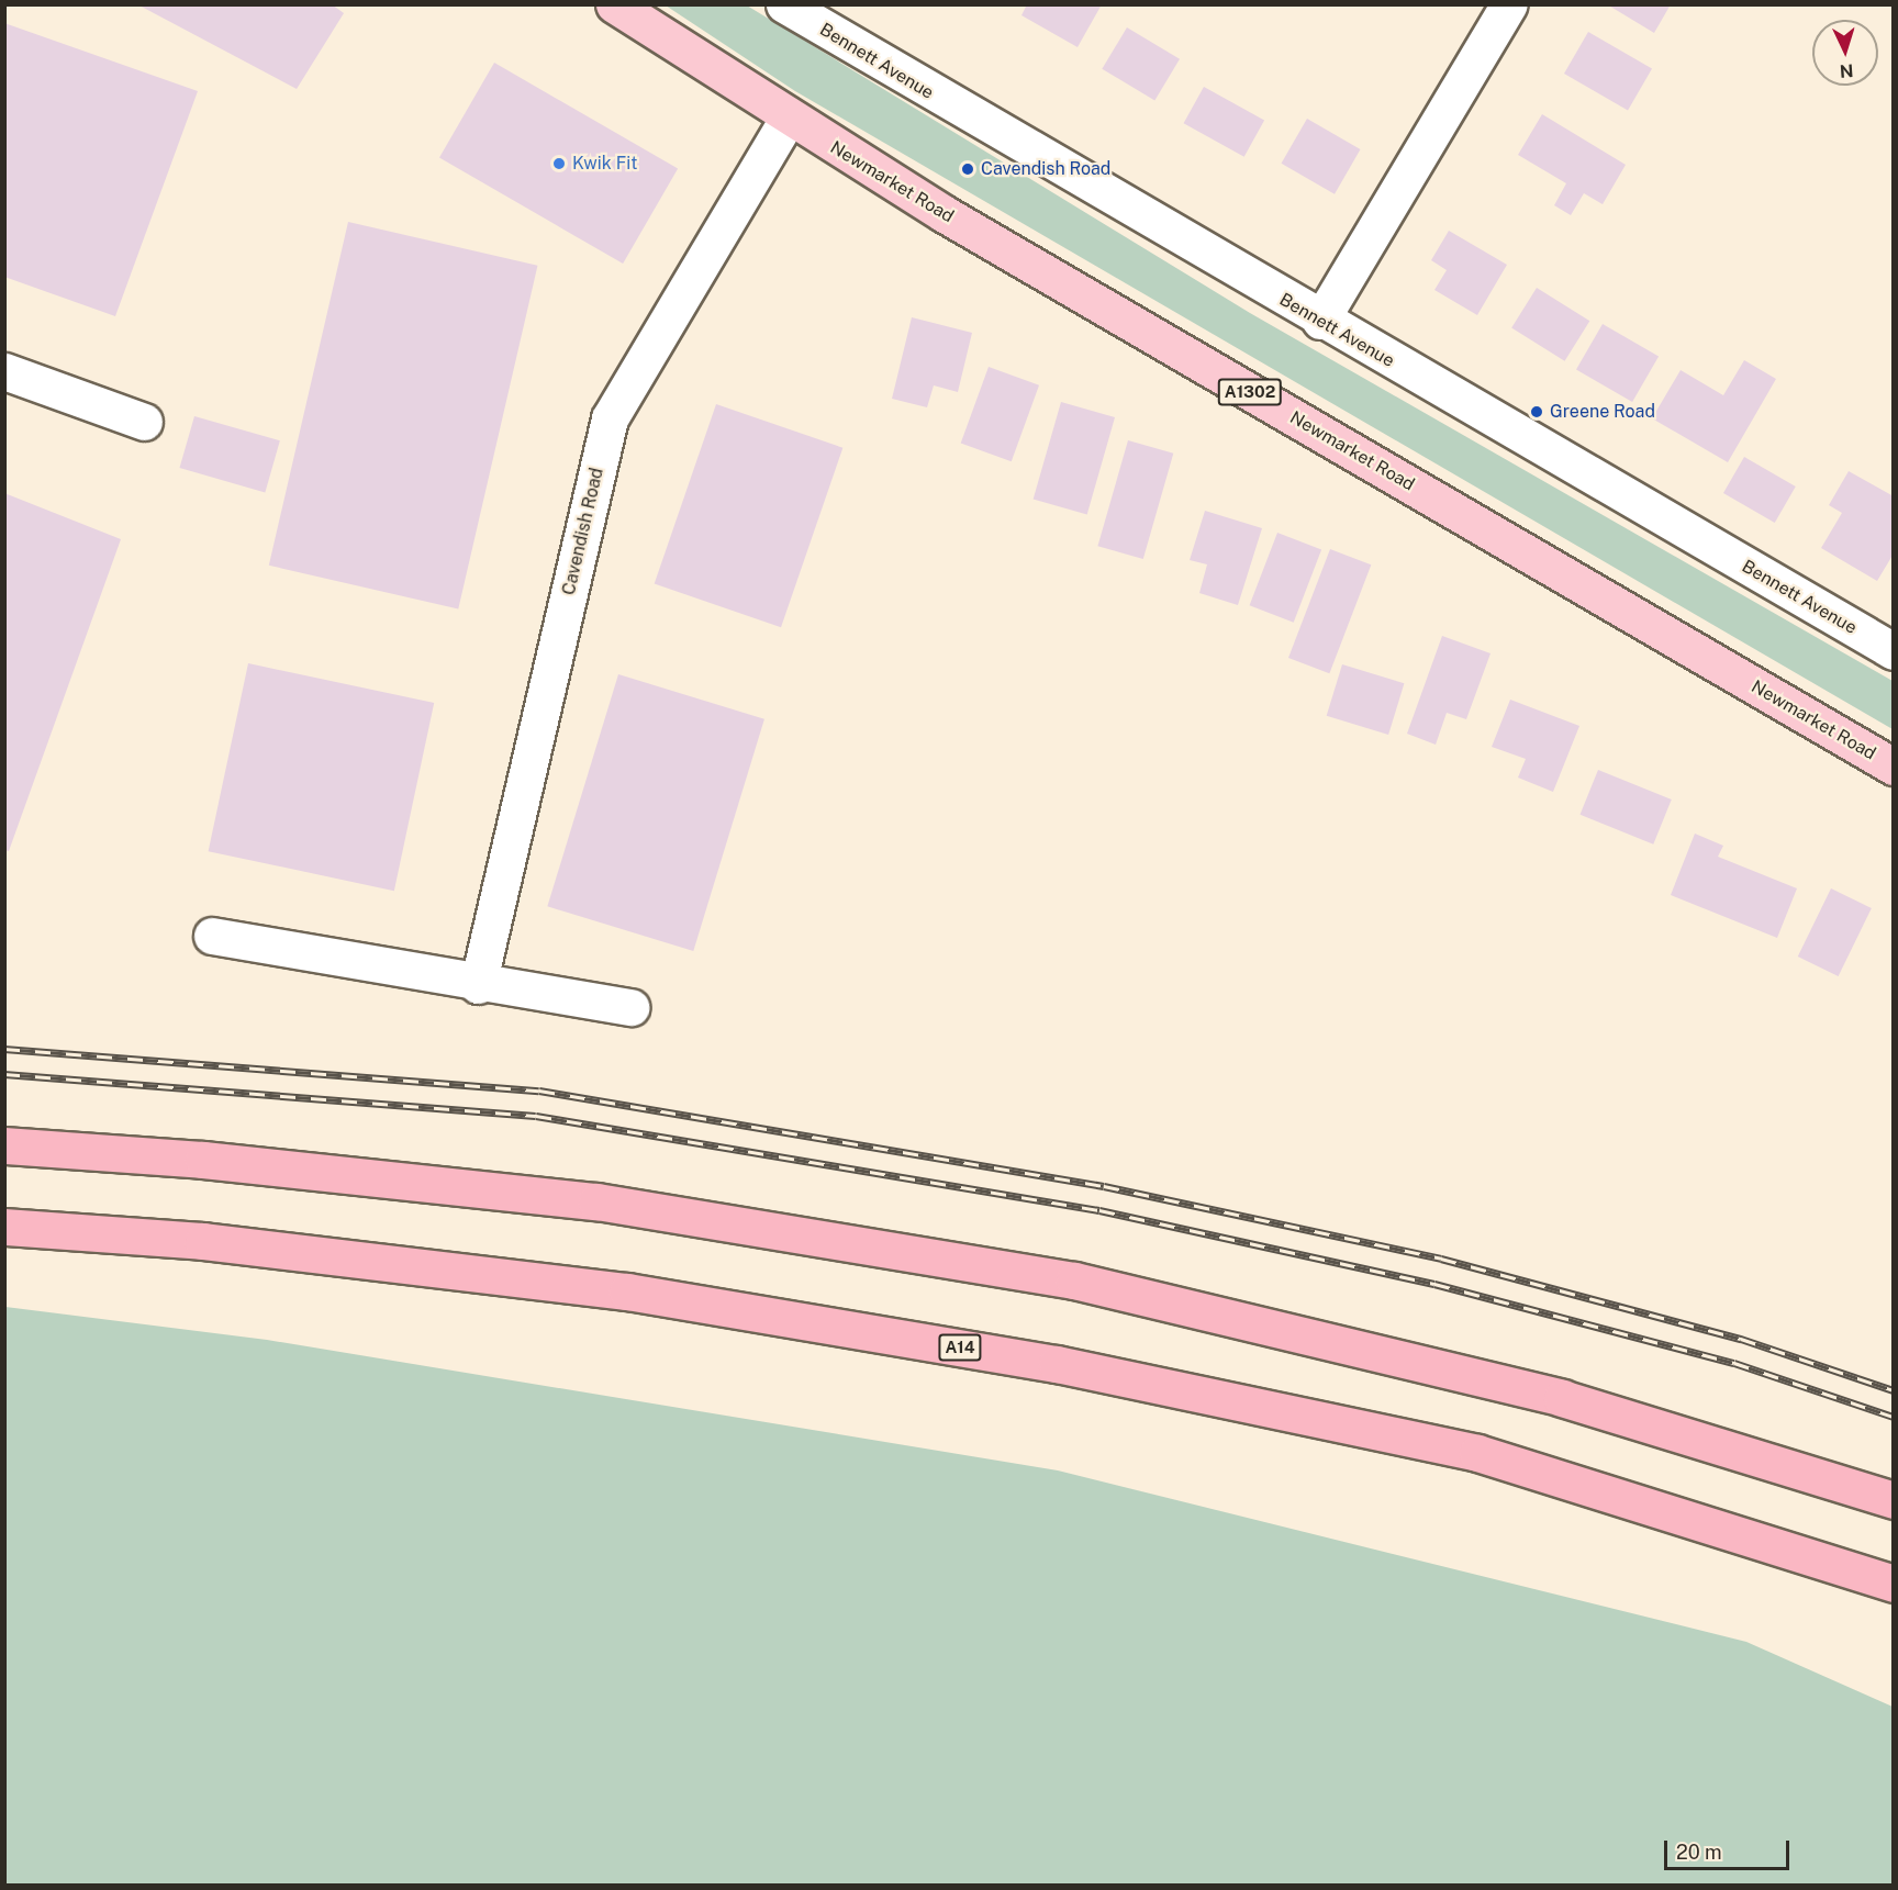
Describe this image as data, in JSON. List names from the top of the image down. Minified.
{"streets":{"highway":["A14"],"main road":["Newmarket Road","A1302"],"street":["Bennett Avenue","Cavendish Road"]},"crossings":[["Newmarket Road","Cavendish Road"]],"places":["Kwik Fit","Cavendish Road","Greene Road"],"scale_bar":"20 m","north":"bottom"}
